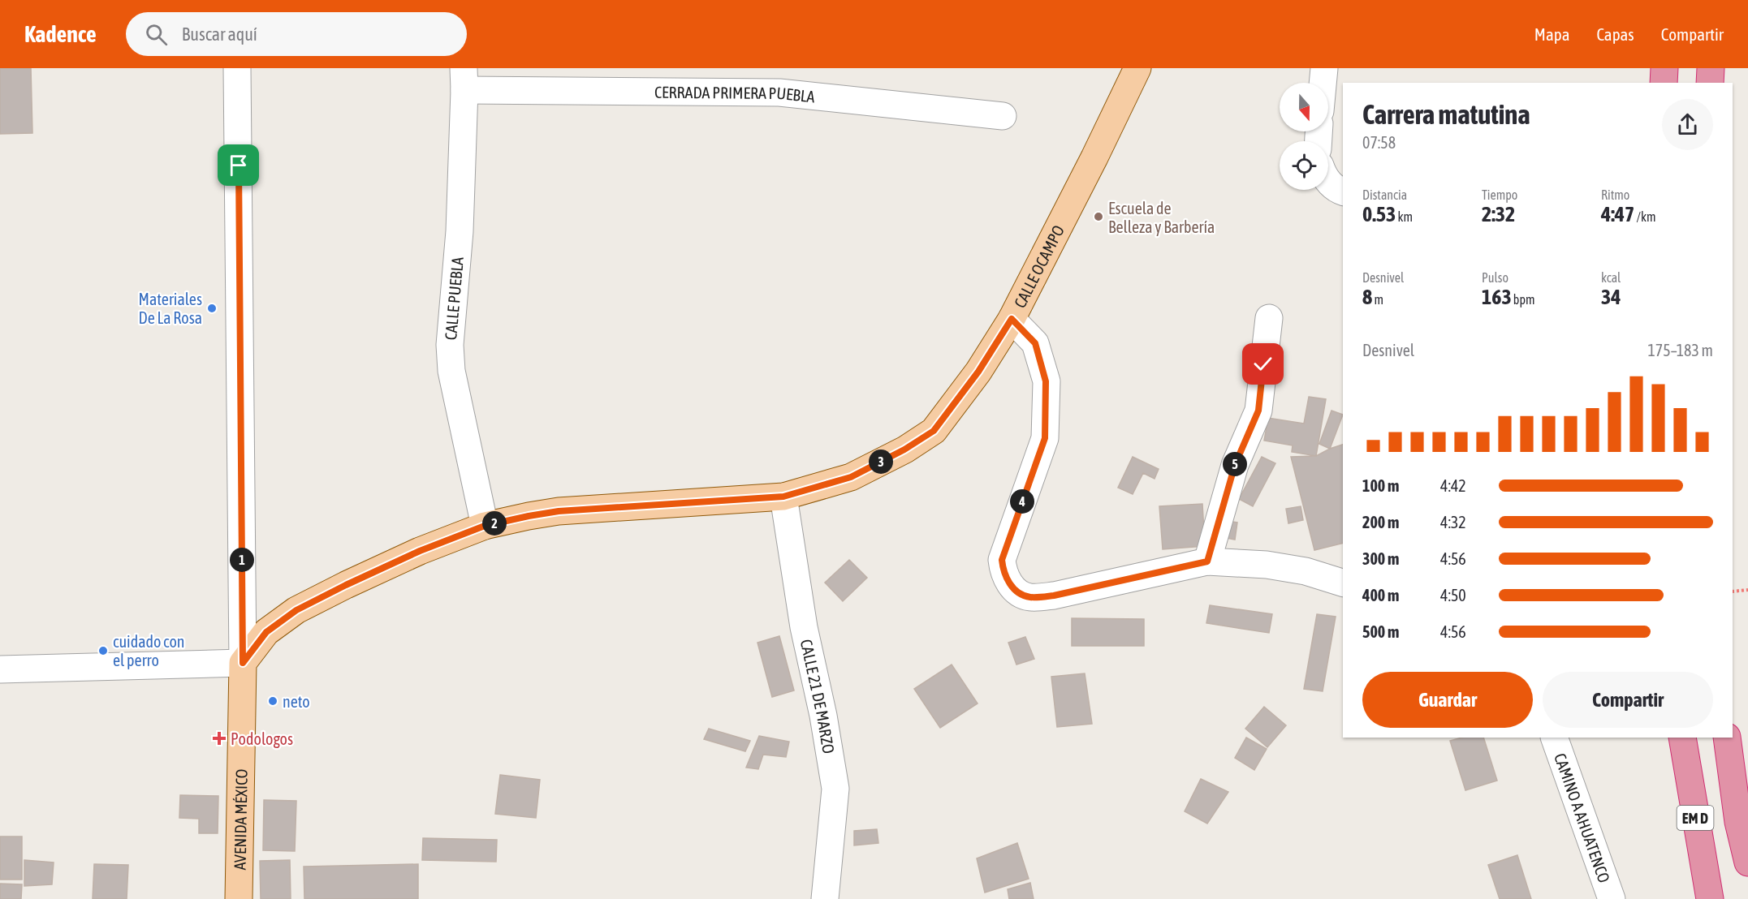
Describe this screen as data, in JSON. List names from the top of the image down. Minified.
{"streets":{"highway":["EM D"],"main road":["CALLE OCAMPO","AVENIDA MÉXICO"],"street":["CERRADA PRIMERA PUEBLA","CALLE PUEBLA","CALLE 21 DE MARZO","CAMINO A AHUATENCO"]},"crossings":[["CERRADA PRIMERA PUEBLA","CALLE PUEBLA"],["CALLE OCAMPO","CALLE PUEBLA"],["CALLE OCAMPO","CALLE 21 DE MARZO"],["CALLE OCAMPO","AVENIDA MÉXICO"]],"places":{"other":["Escuela de Belleza y Barbería","Materiales De La Rosa","cuidado con el perro","neto"],"health":["Podologos"]},"north":"bottom","page":{"header":"Kadence","search":"Buscar aquí","nav":["Mapa","Capas","Compartir"],"heading":["Carrera matutina","07:58"],"stats":[["Distancia","0.53 km"],["Tiempo","2:32"],["Ritmo","4:47 /km"],["Desnivel","8 m"],["Pulso","163 bpm"],["kcal","34"]],"chart":["Desnivel","175–183 m"],"pins":["3","5","4","2","1"],"list":[{"name":"100 m","note":"4:42"},{"name":"200 m","note":"4:32"},{"name":"300 m","note":"4:56"},{"name":"400 m","note":"4:50"},{"name":"500 m","note":"4:56"}],"buttons":["Guardar","Compartir"]}}
